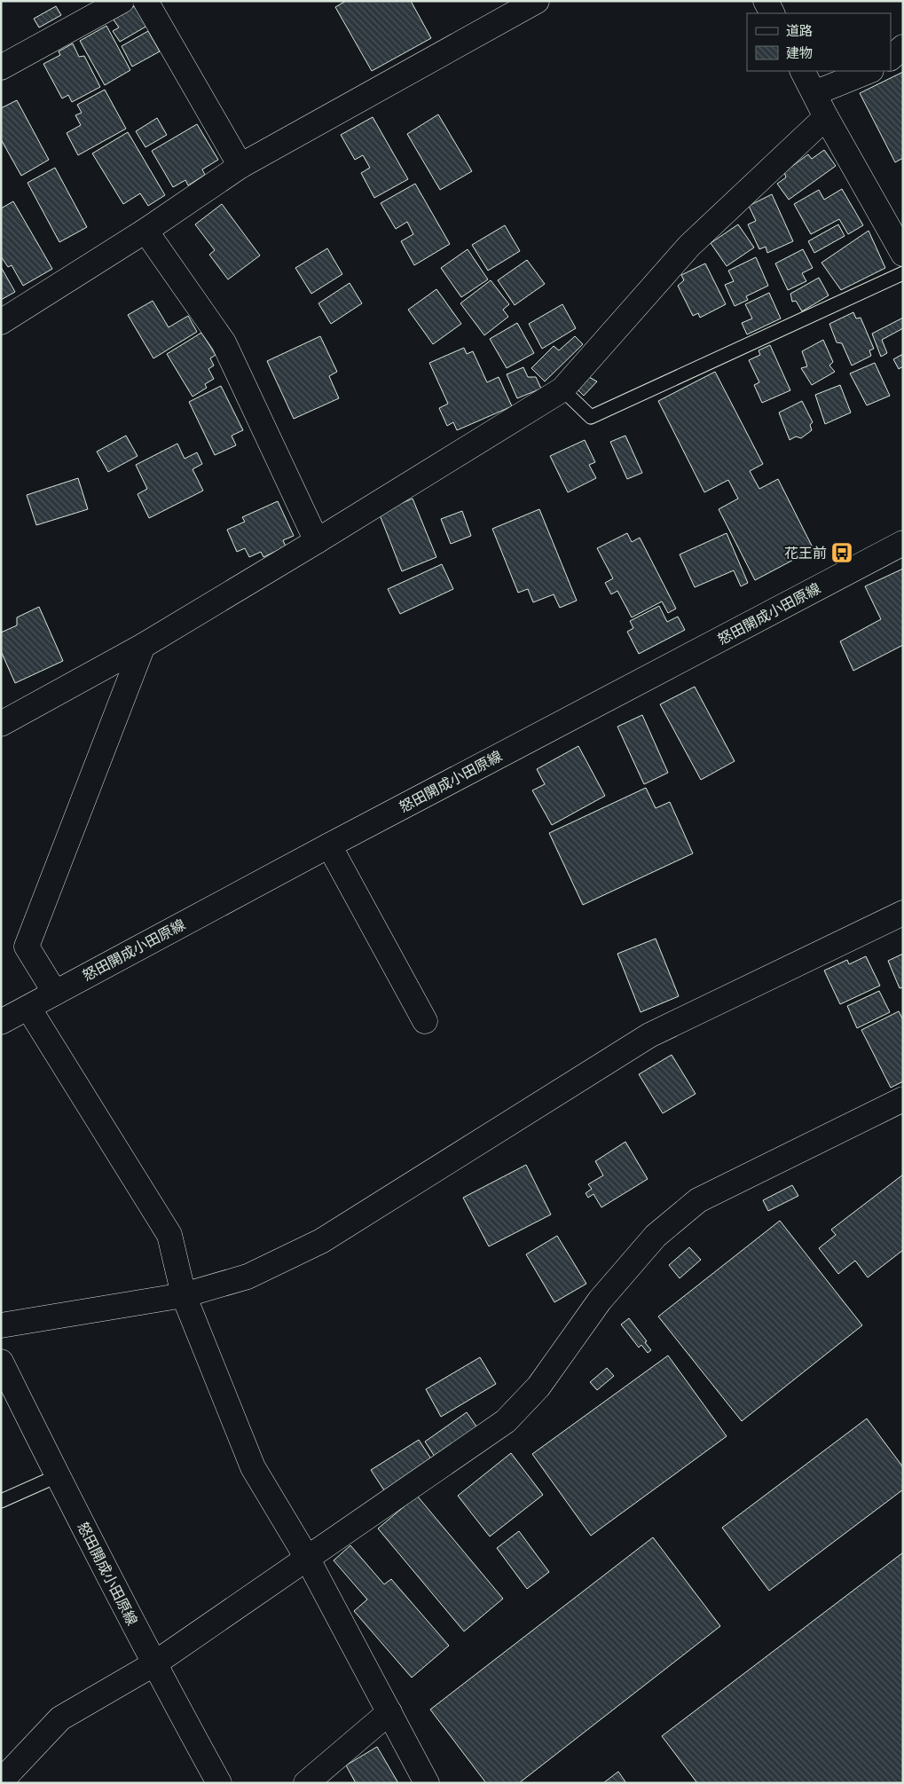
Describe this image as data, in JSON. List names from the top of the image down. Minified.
{"streets":{"street":["怒田開成小田原線"]},"places":{"bus stop":["花王前"]},"legend":["道路","建物"]}
